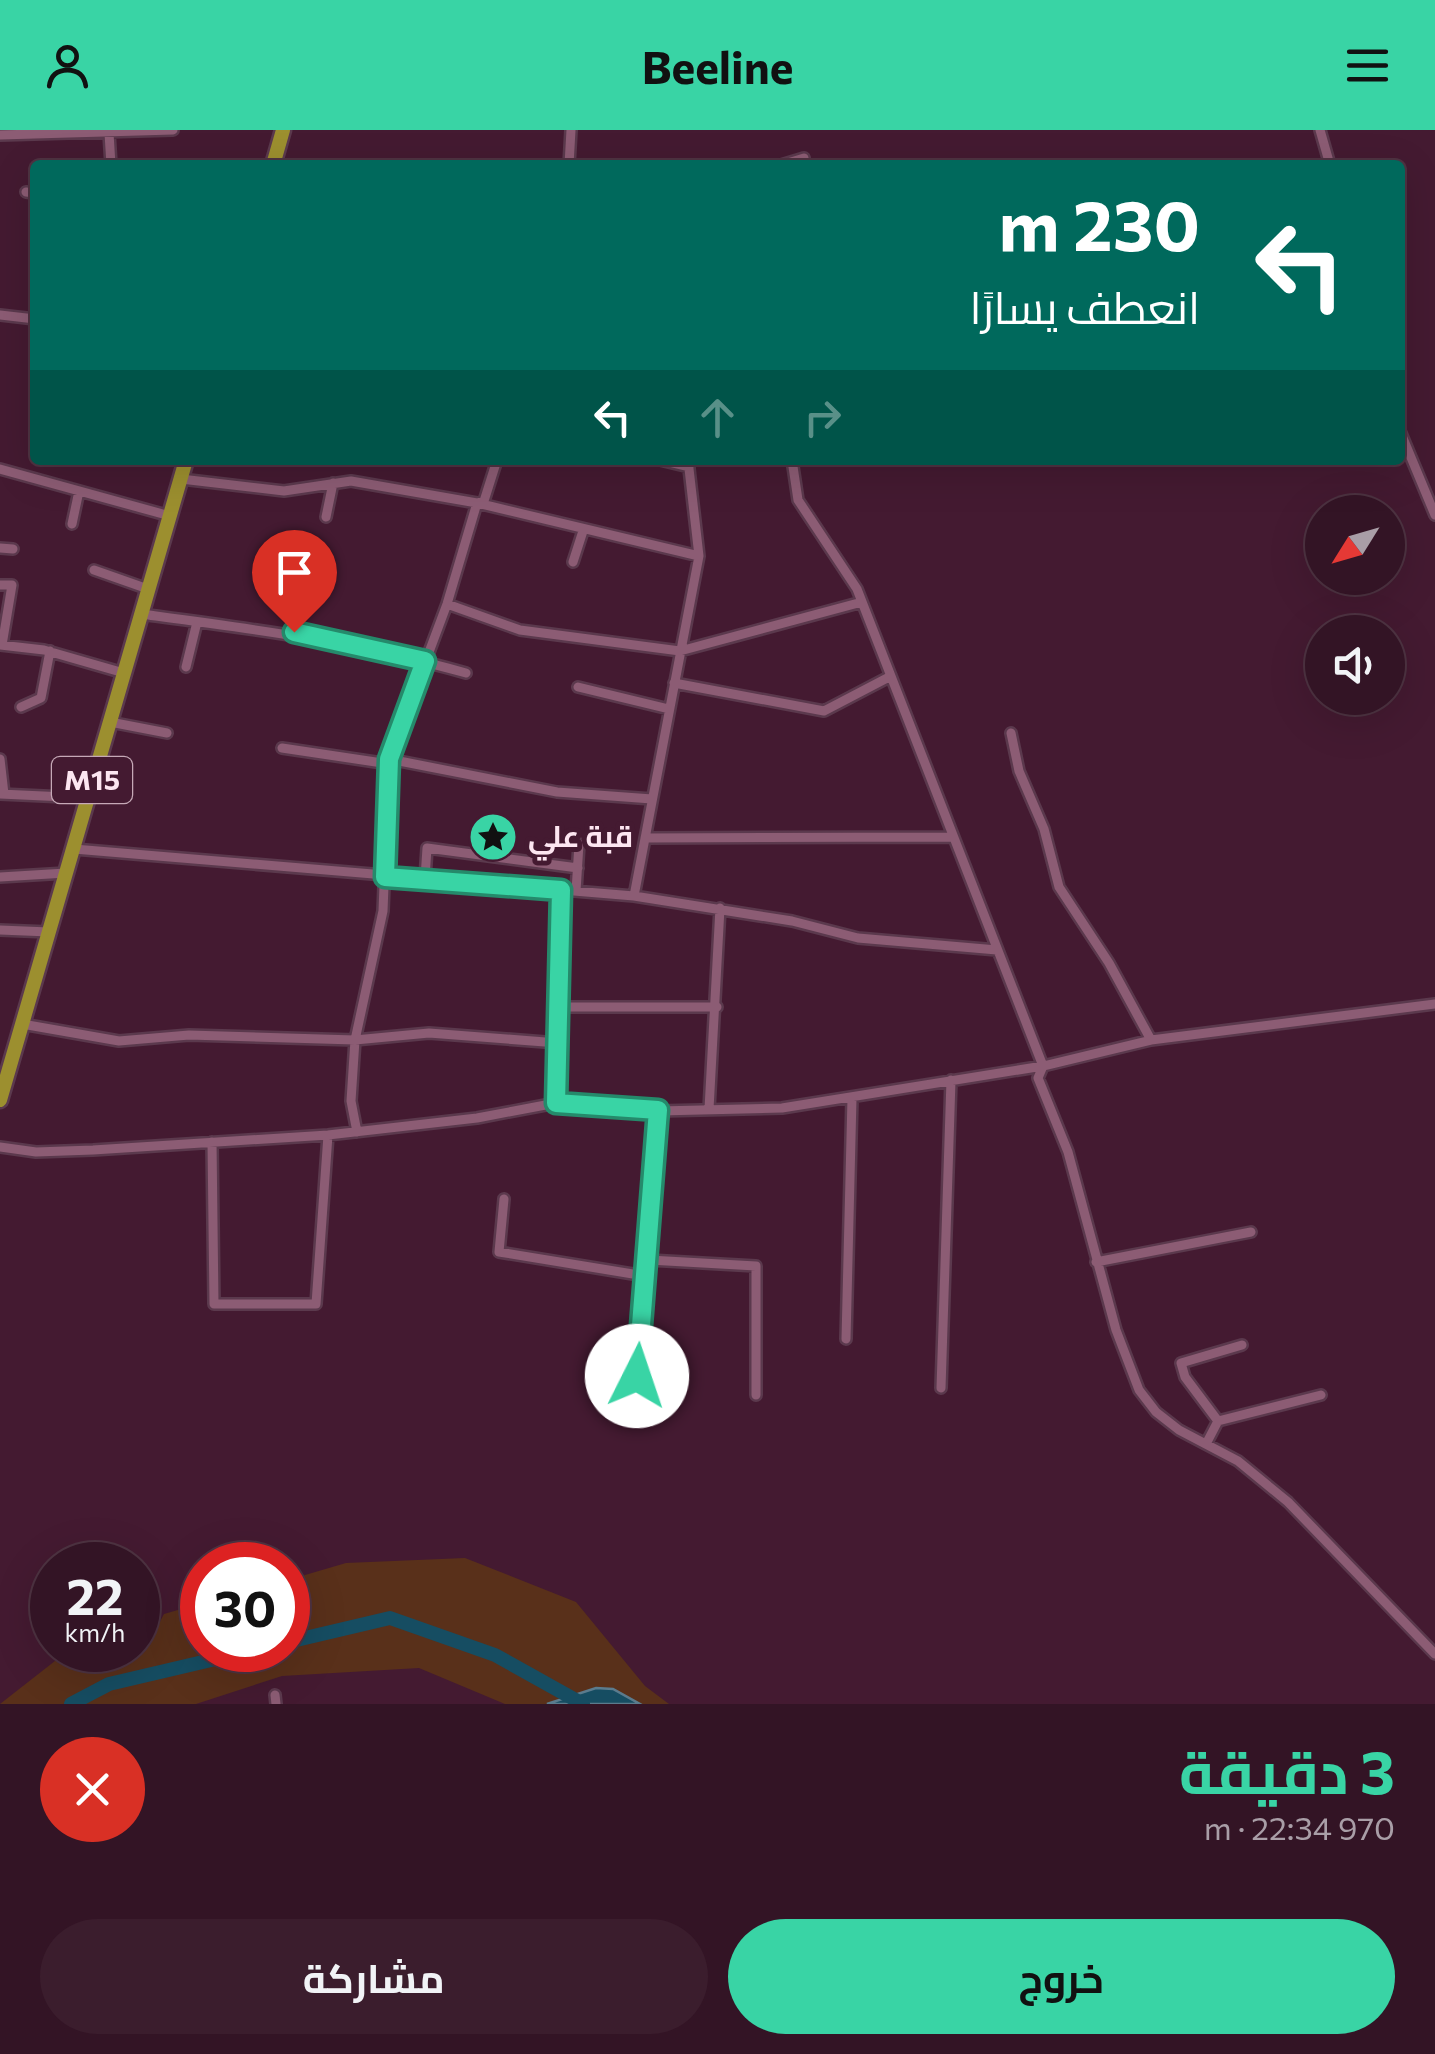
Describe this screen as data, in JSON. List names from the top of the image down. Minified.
{"streets":{"highway":["M15"]},"places":{"place":["قبة علي"]},"north":"bottom left","page":{"header":"Beeline","turn":["230 m","انعطف يسارًا"],"speed":"22 km/h","limit":"30","heading":["3 دقيقة","970 m · 22:34"],"buttons":["خروج","مشاركة"]}}
